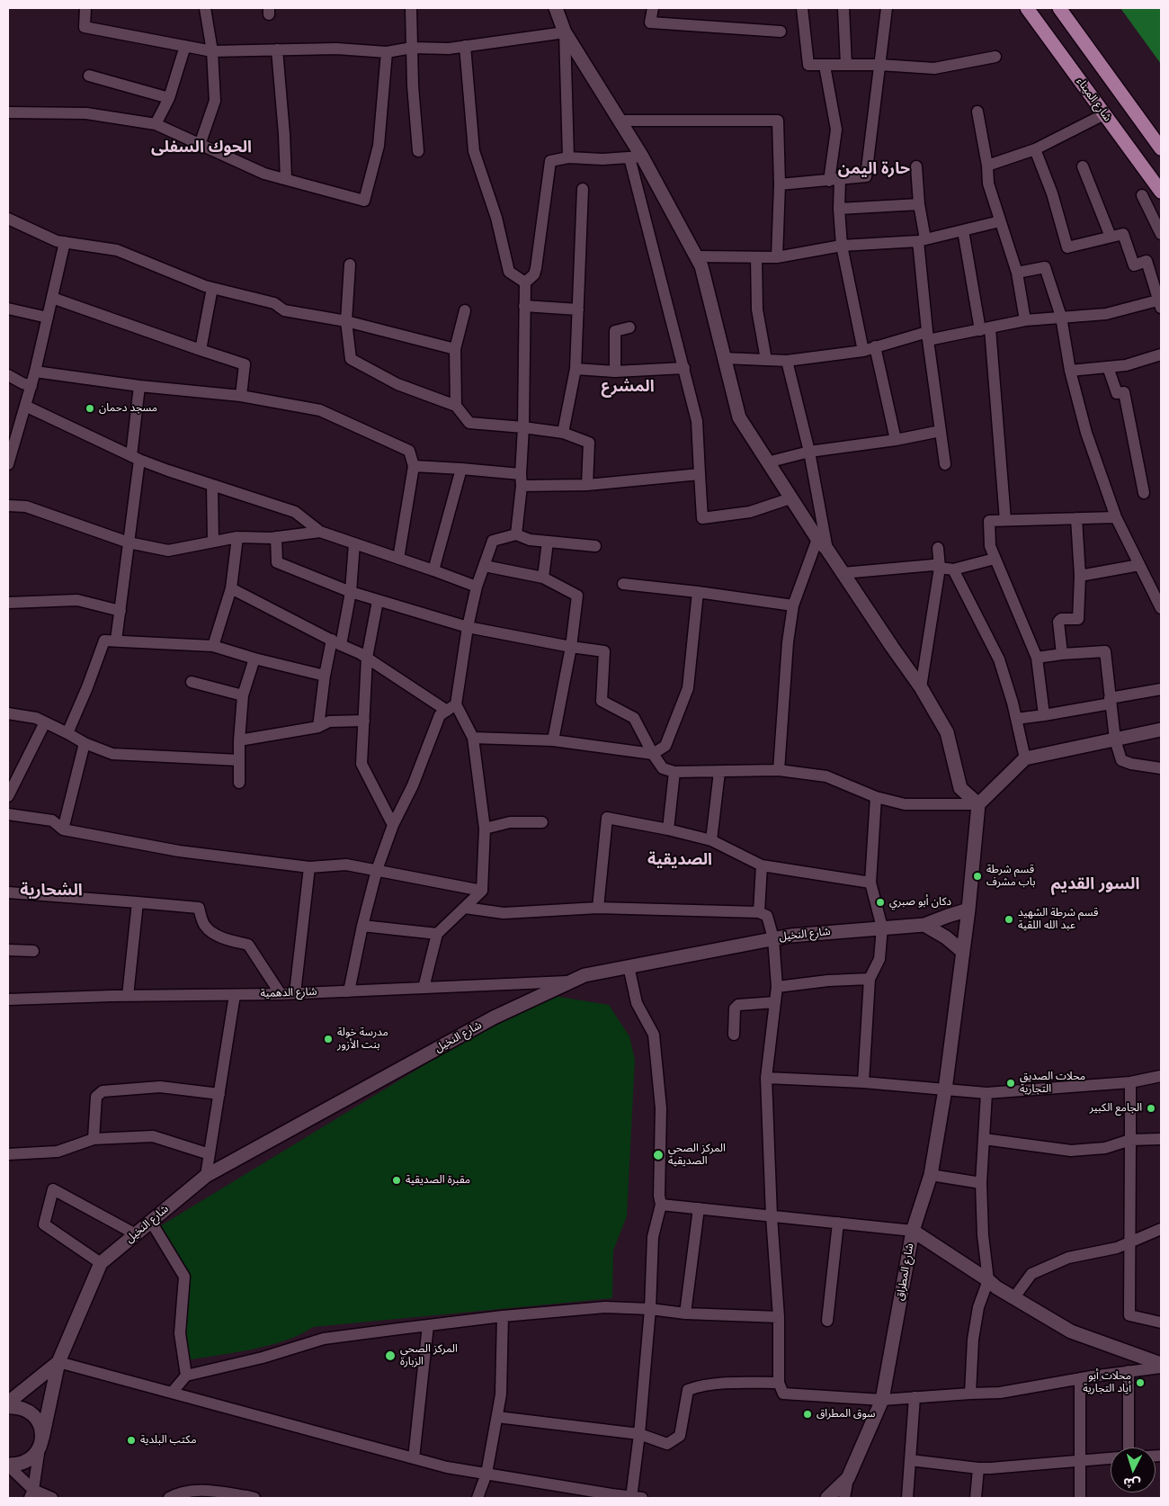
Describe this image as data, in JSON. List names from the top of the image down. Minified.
{"streets":{"main road":["شارع الميناء"],"street":["شارع النخيل","شارع الدهمية","شارع المطراق"]},"crossings":[["شارع النخيل","شارع الدهمية"]],"districts":["الحوك السفلى","حارة اليمن","المشرع","الصديقية","السور القديم","الشحارية"],"places":["مسجد دحمان","قسم شرطة باب مشرف","دكان أبو صبري","قسم شرطة الشهيد عبد الله اللقية","مدرسة خولة بنت الأزور","محلات الصديق التجارية","الجامع الكبير","المركز الصحي الصديقية","مقبرة الصديقية","المركز الصحي الزبارة","محلات أبو أياد التجارية","سوق المطراق","مكتب البلدية"],"north":"bottom"}
